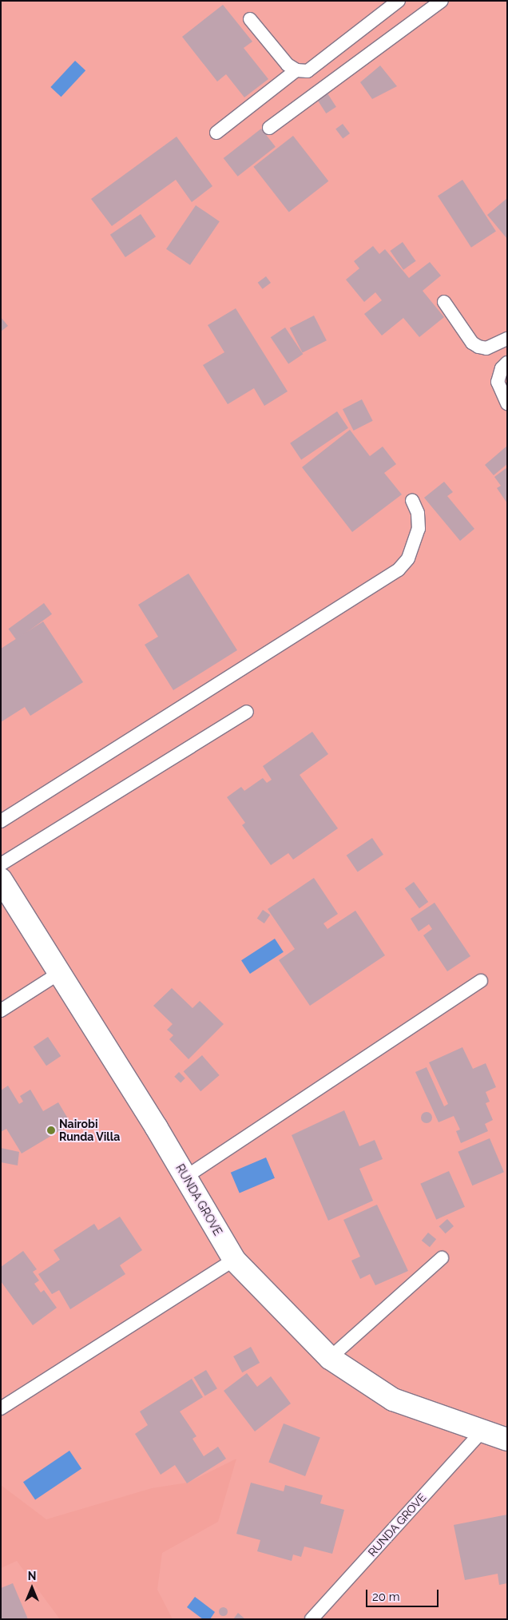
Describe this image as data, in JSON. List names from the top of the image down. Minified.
{"streets":{"street":["RUNDA GROVE"]},"places":["Nairobi Runda Villa"],"scale_bar":"20 m","north":"top"}
